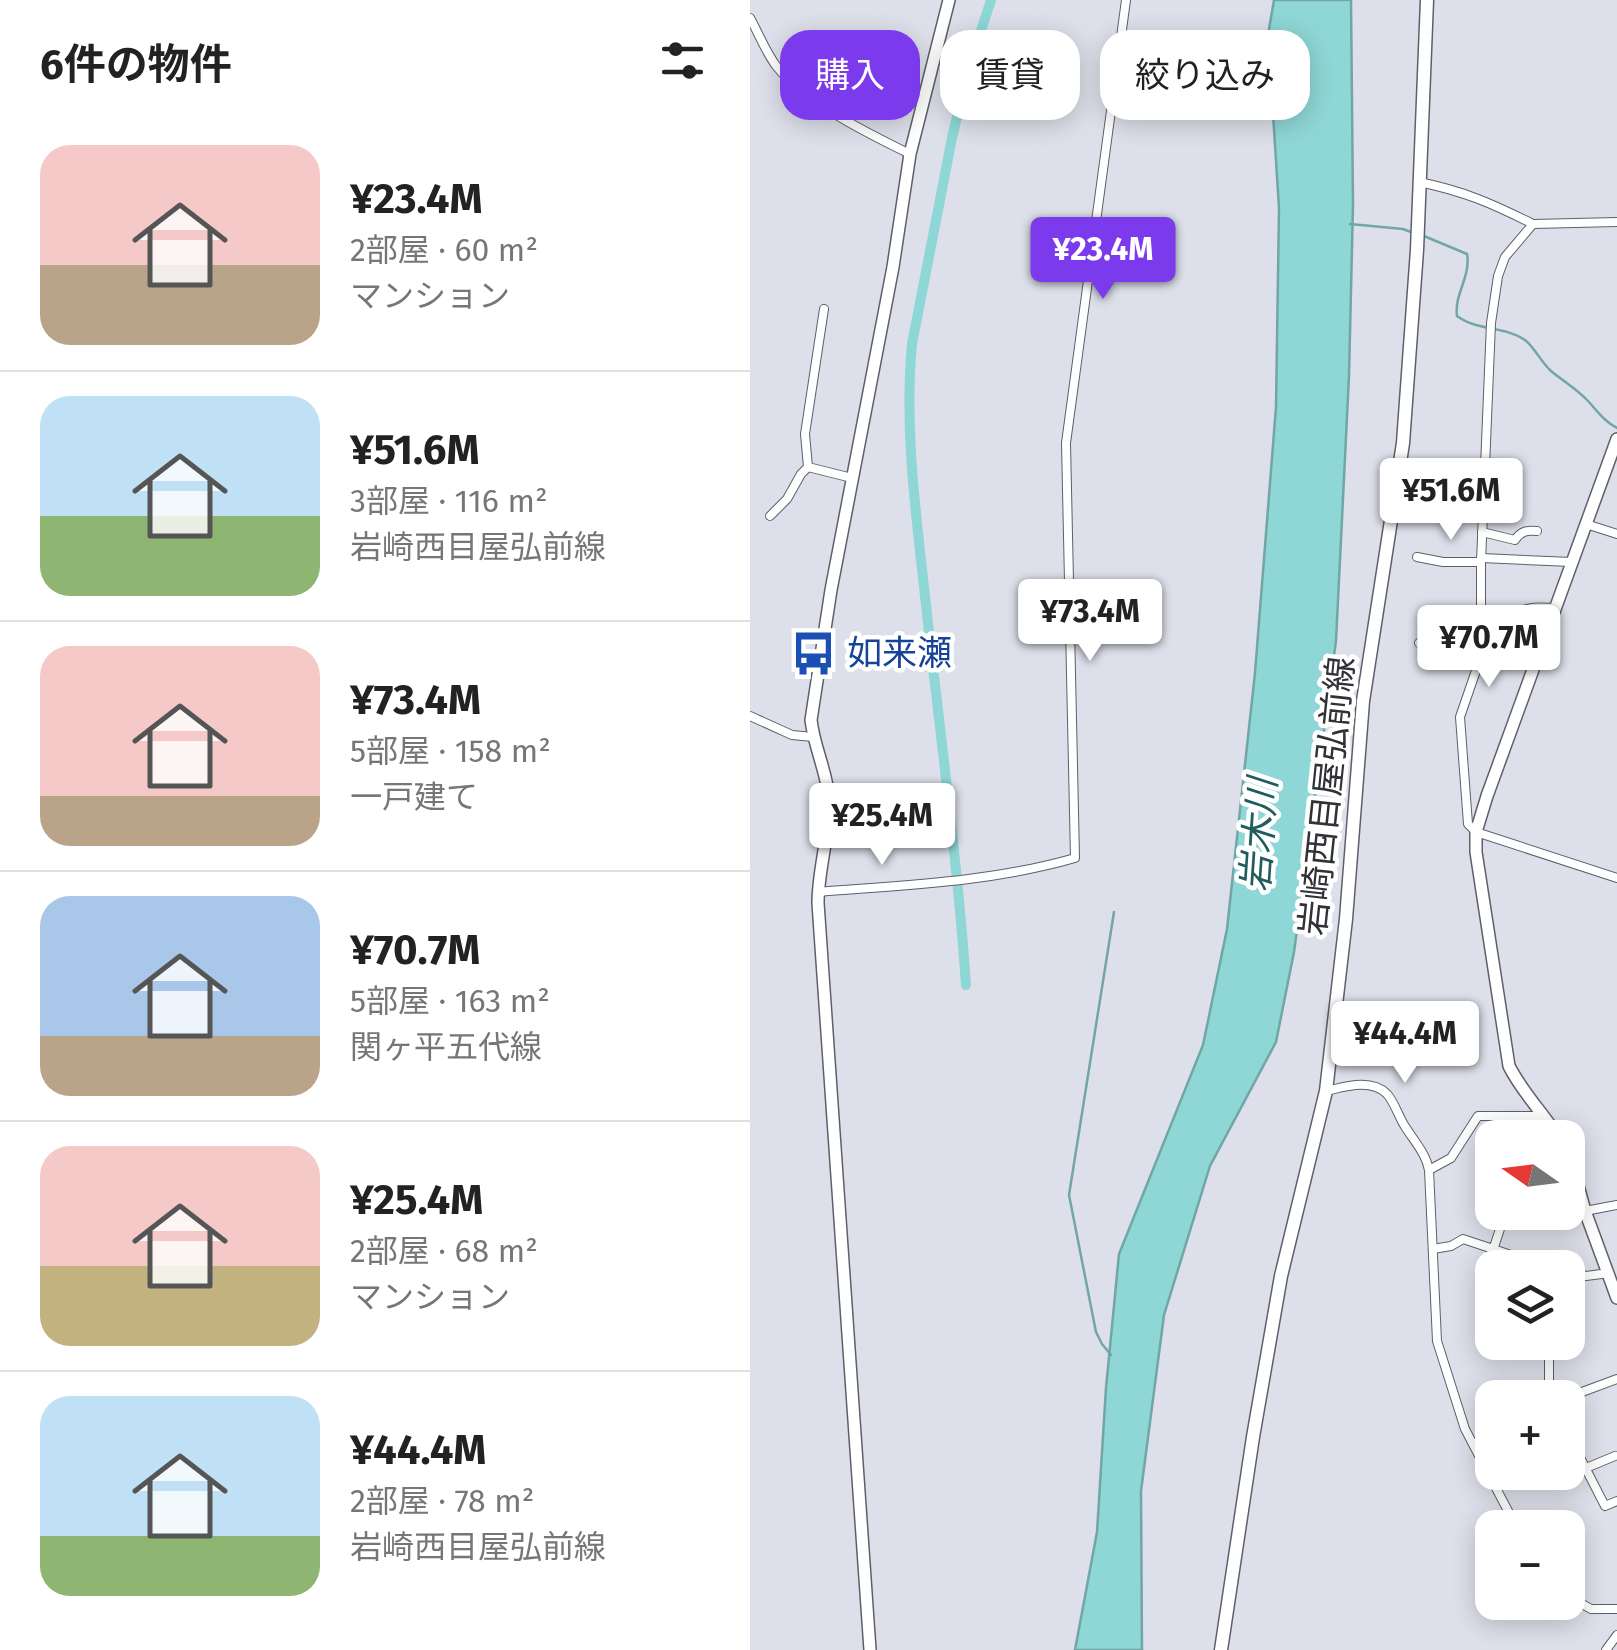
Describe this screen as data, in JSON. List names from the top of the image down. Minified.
{"streets":{"main road":["岩崎西目屋弘前線"]},"water":["岩木川"],"places":{"bus stop":["如来瀬"]},"north":"left","page":{"heading":"6件の物件","chip":["購入","賃貸","絞り込み"],"list":[{"name":"¥23.4M","note":"2部屋 · 60 m² · マンション"},{"name":"¥51.6M","note":"3部屋 · 116 m² · 岩崎西目屋弘前線"},{"name":"¥73.4M","note":"5部屋 · 158 m² · 一戸建て"},{"name":"¥70.7M","note":"5部屋 · 163 m² · 関ヶ平五代線"},{"name":"¥25.4M","note":"2部屋 · 68 m² · マンション"},{"name":"¥44.4M","note":"2部屋 · 78 m² · 岩崎西目屋弘前線"}],"price":["¥23.4M","¥51.6M","¥73.4M","¥70.7M","¥25.4M","¥44.4M"],"map_buttons":["+","−"]}}
